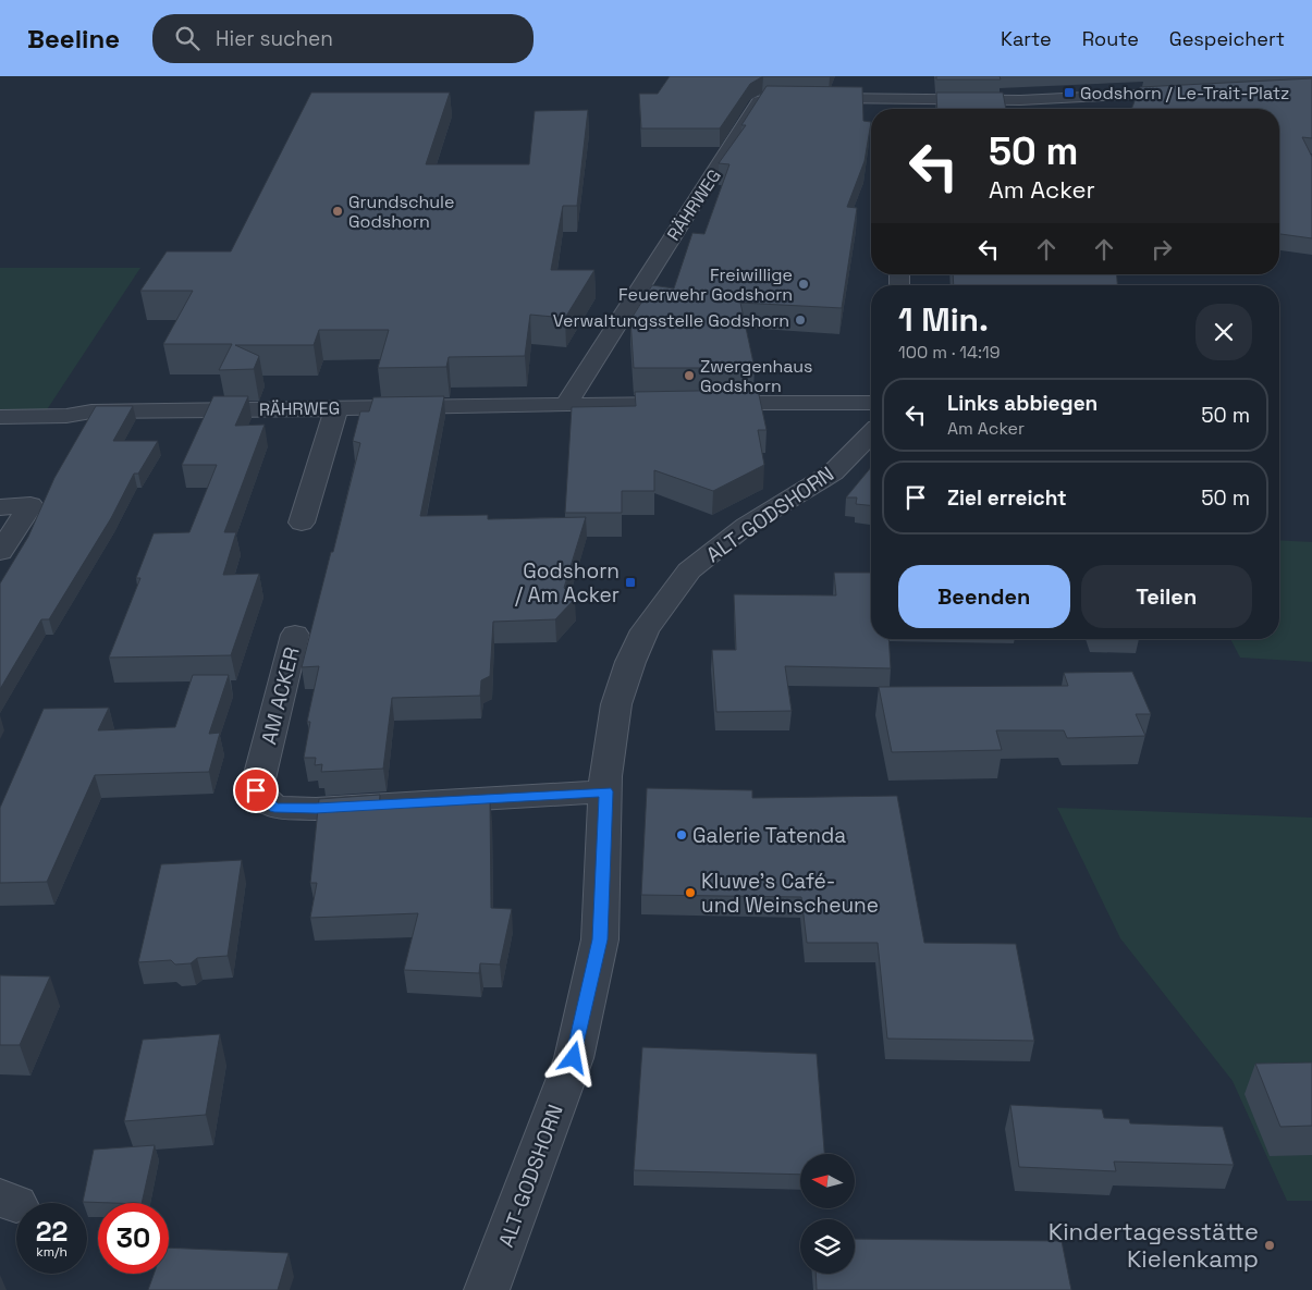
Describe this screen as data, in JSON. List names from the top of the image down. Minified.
{"streets":{"street":["RÄHRWEG","ALT-GODSHORN","AM ACKER"]},"crossings":[["ALT-GODSHORN","AM ACKER"]],"places":{"transit":["Godshorn / Le-Trait-Platz","Godshorn / Am Acker"],"other":["Grundschule Godshorn","Freiwillige Feuerwehr Godshorn","Verwaltungsstelle Godshorn","Zwergenhaus Godshorn","Galerie Tatenda","Kluwe's Café- und Weinscheune","Kindertagesstätte Kielenkamp"]},"north":"left","page":{"header":"Beeline","search":"Hier suchen","nav":["Karte","Route","Gespeichert"],"turn":["50 m","Am Acker"],"heading":["1 Min.","100 m · 14:19"],"list":[{"name":"Links abbiegen","note":"Am Acker","value":"50 m"},{"name":"Ziel erreicht","value":"50 m"}],"buttons":["Beenden","Teilen"],"speed":"22 km/h","limit":"30"}}
